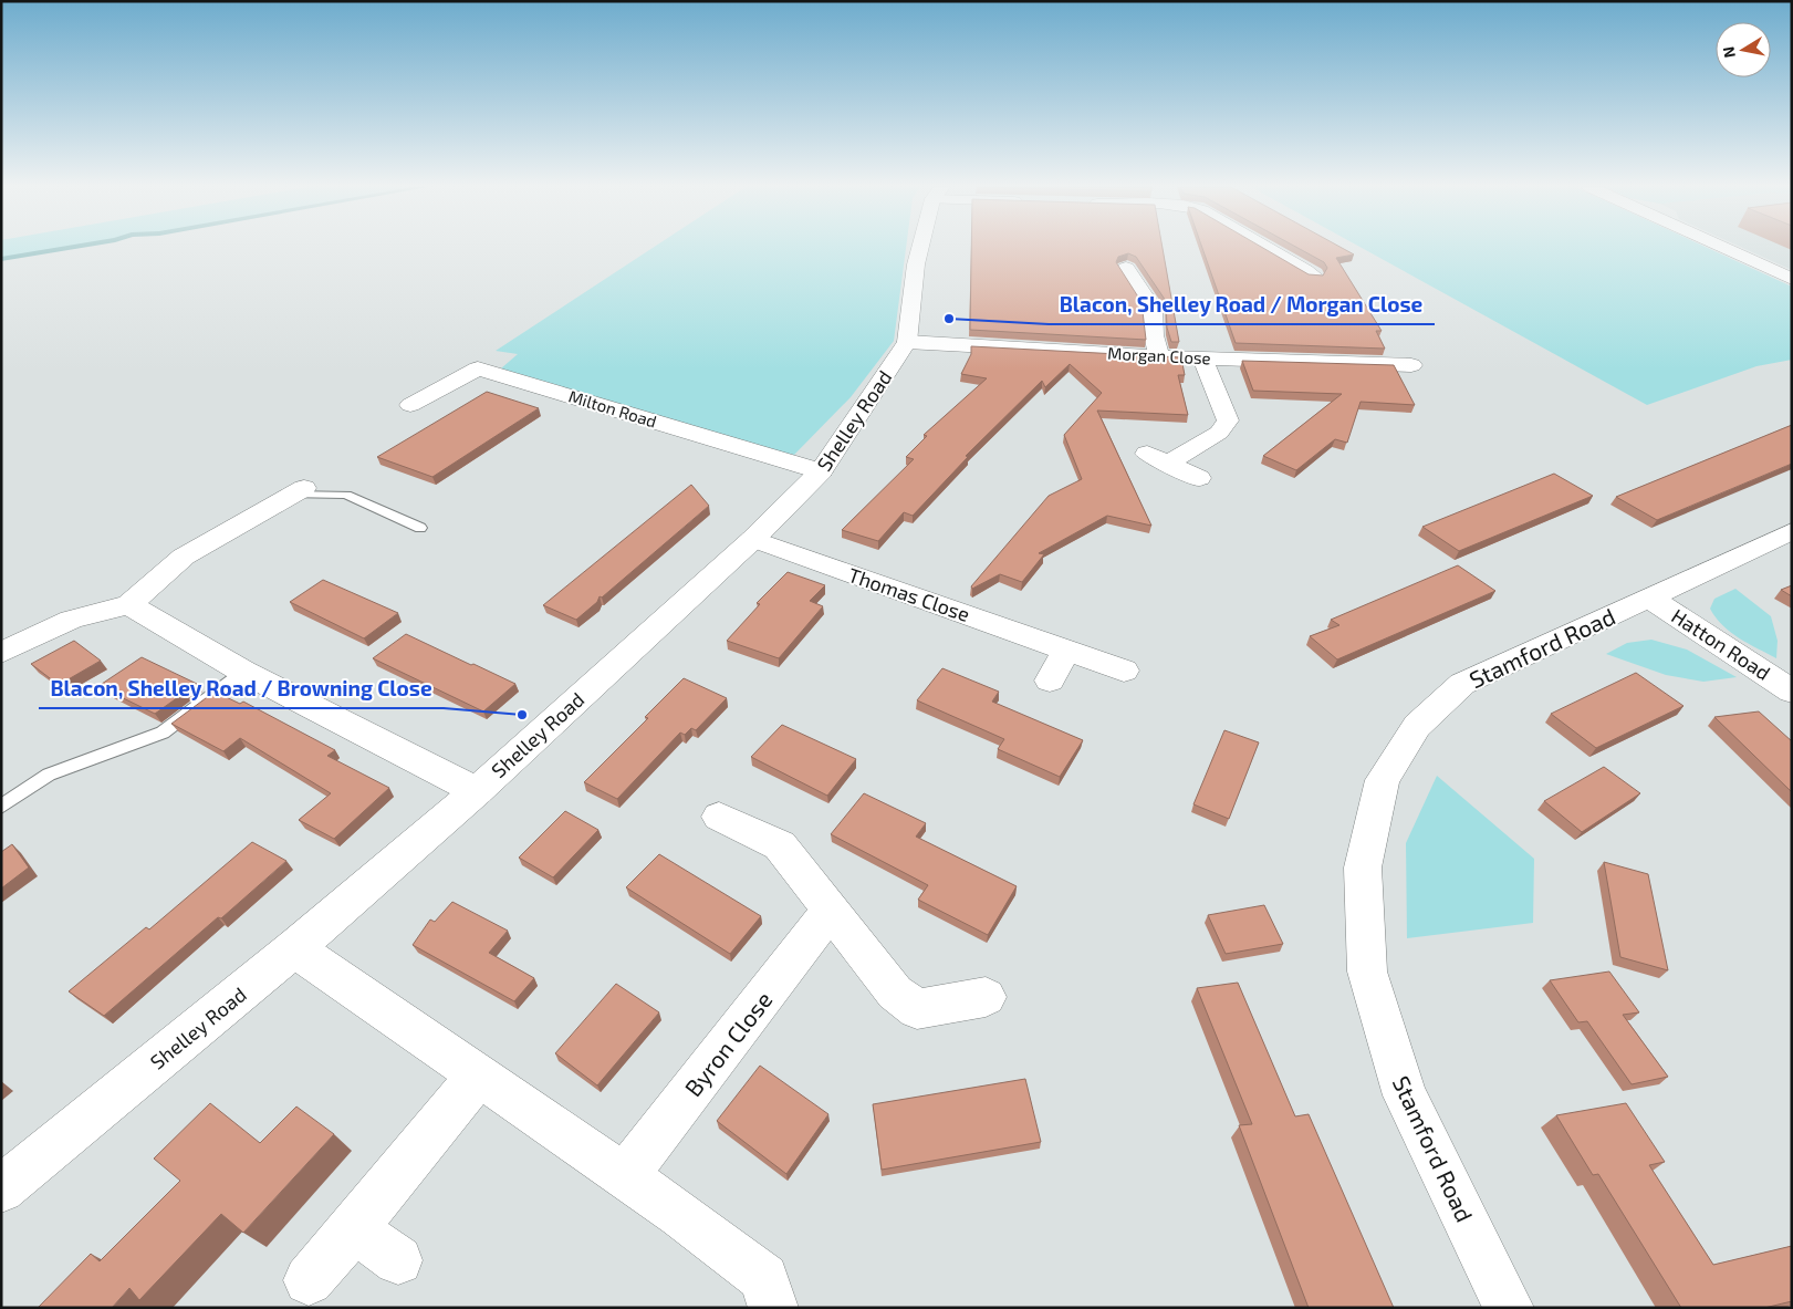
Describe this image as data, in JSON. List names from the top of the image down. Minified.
{"streets":{"street":["Morgan Close","Milton Road","Shelley Road","Thomas Close","Hatton Road","Stamford Road","Byron Close"]},"crossings":[["Morgan Close","Shelley Road"],["Milton Road","Shelley Road"],["Shelley Road","Thomas Close"],["Hatton Road","Stamford Road"]],"places":["Blacon, Shelley Road / Morgan Close","Blacon, Shelley Road / Browning Close"],"north":"left"}
